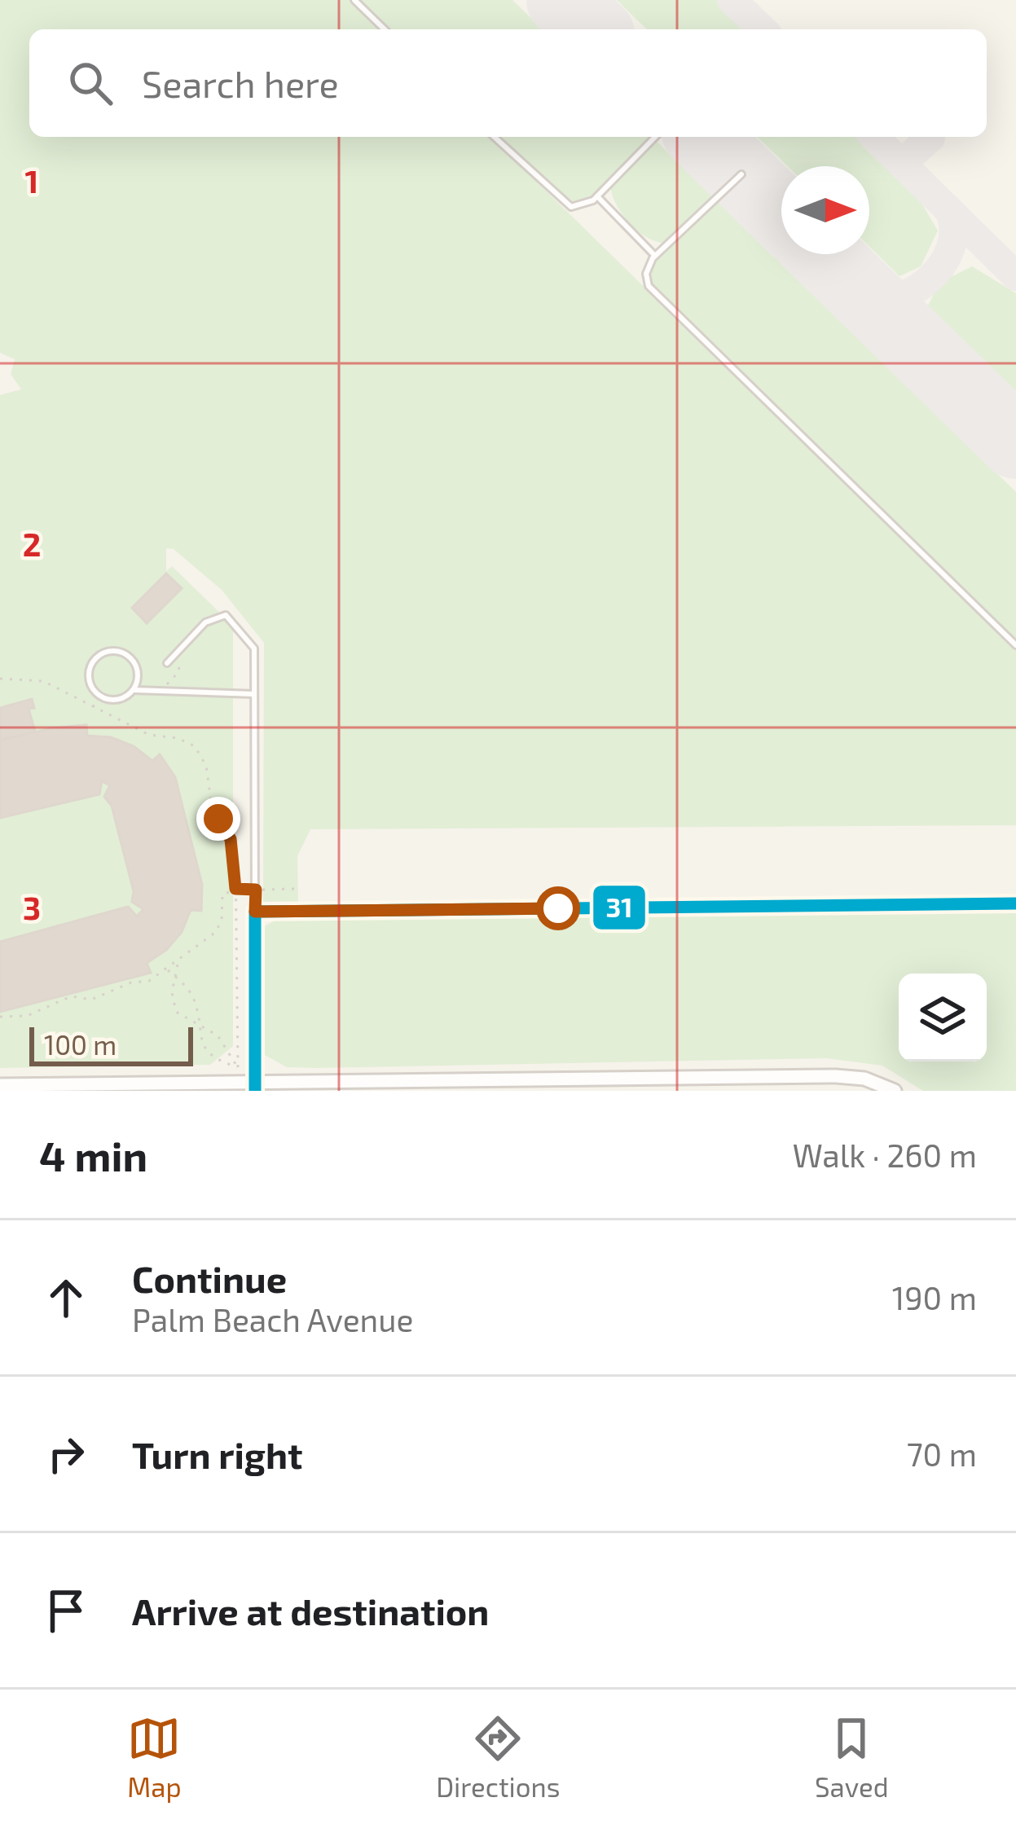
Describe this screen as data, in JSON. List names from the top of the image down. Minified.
{"lines":["transit line 31"],"scale_bar":"100 m","north":"right","page":{"search":"Search here","scale":"100 m","heading":["4 min","Walk · 260 m"],"list":[["Continue","Palm Beach Avenue","190 m"],["Turn right","70 m"],"Arrive at destination"],"nav":["Map","Directions","Saved"]},"grid":{"rows":["1","2","3"]}}
